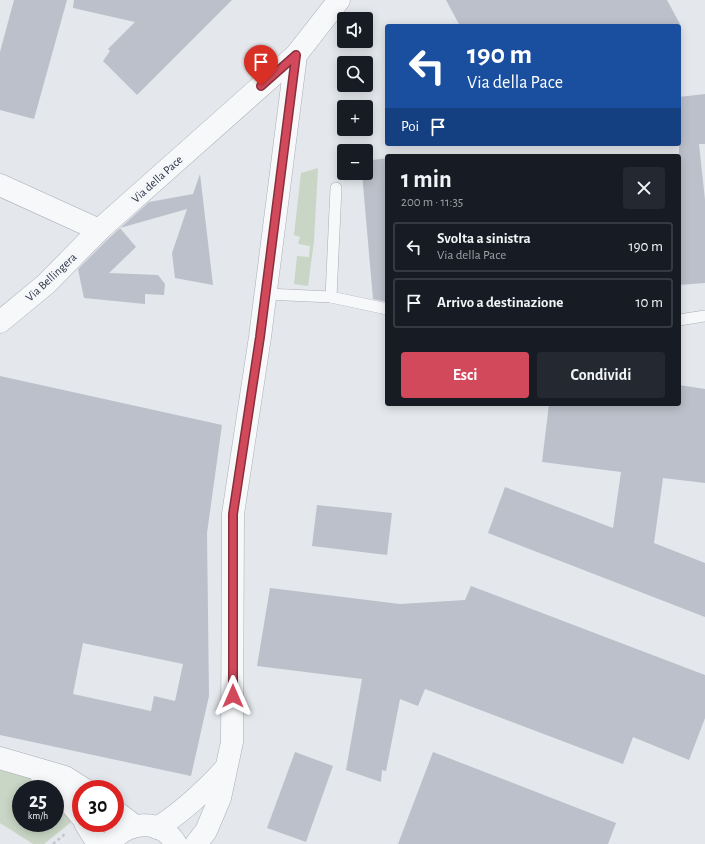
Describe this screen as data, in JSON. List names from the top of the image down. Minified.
{"streets":{"street":["Via della Pace","Via Bellingera"]},"crossings":[["Via della Pace","Via Bellingera"]],"page":{"map_buttons":["+","−"],"turn":["190 m","Via della Pace"],"then":"Poi","heading":["1 min","200 m · 11:35"],"list":[{"name":"Svolta a sinistra","note":"Via della Pace","value":"190 m"},{"name":"Arrivo a destinazione","value":"10 m"}],"buttons":["Esci","Condividi"],"speed":"25 km/h","limit":"30"}}
